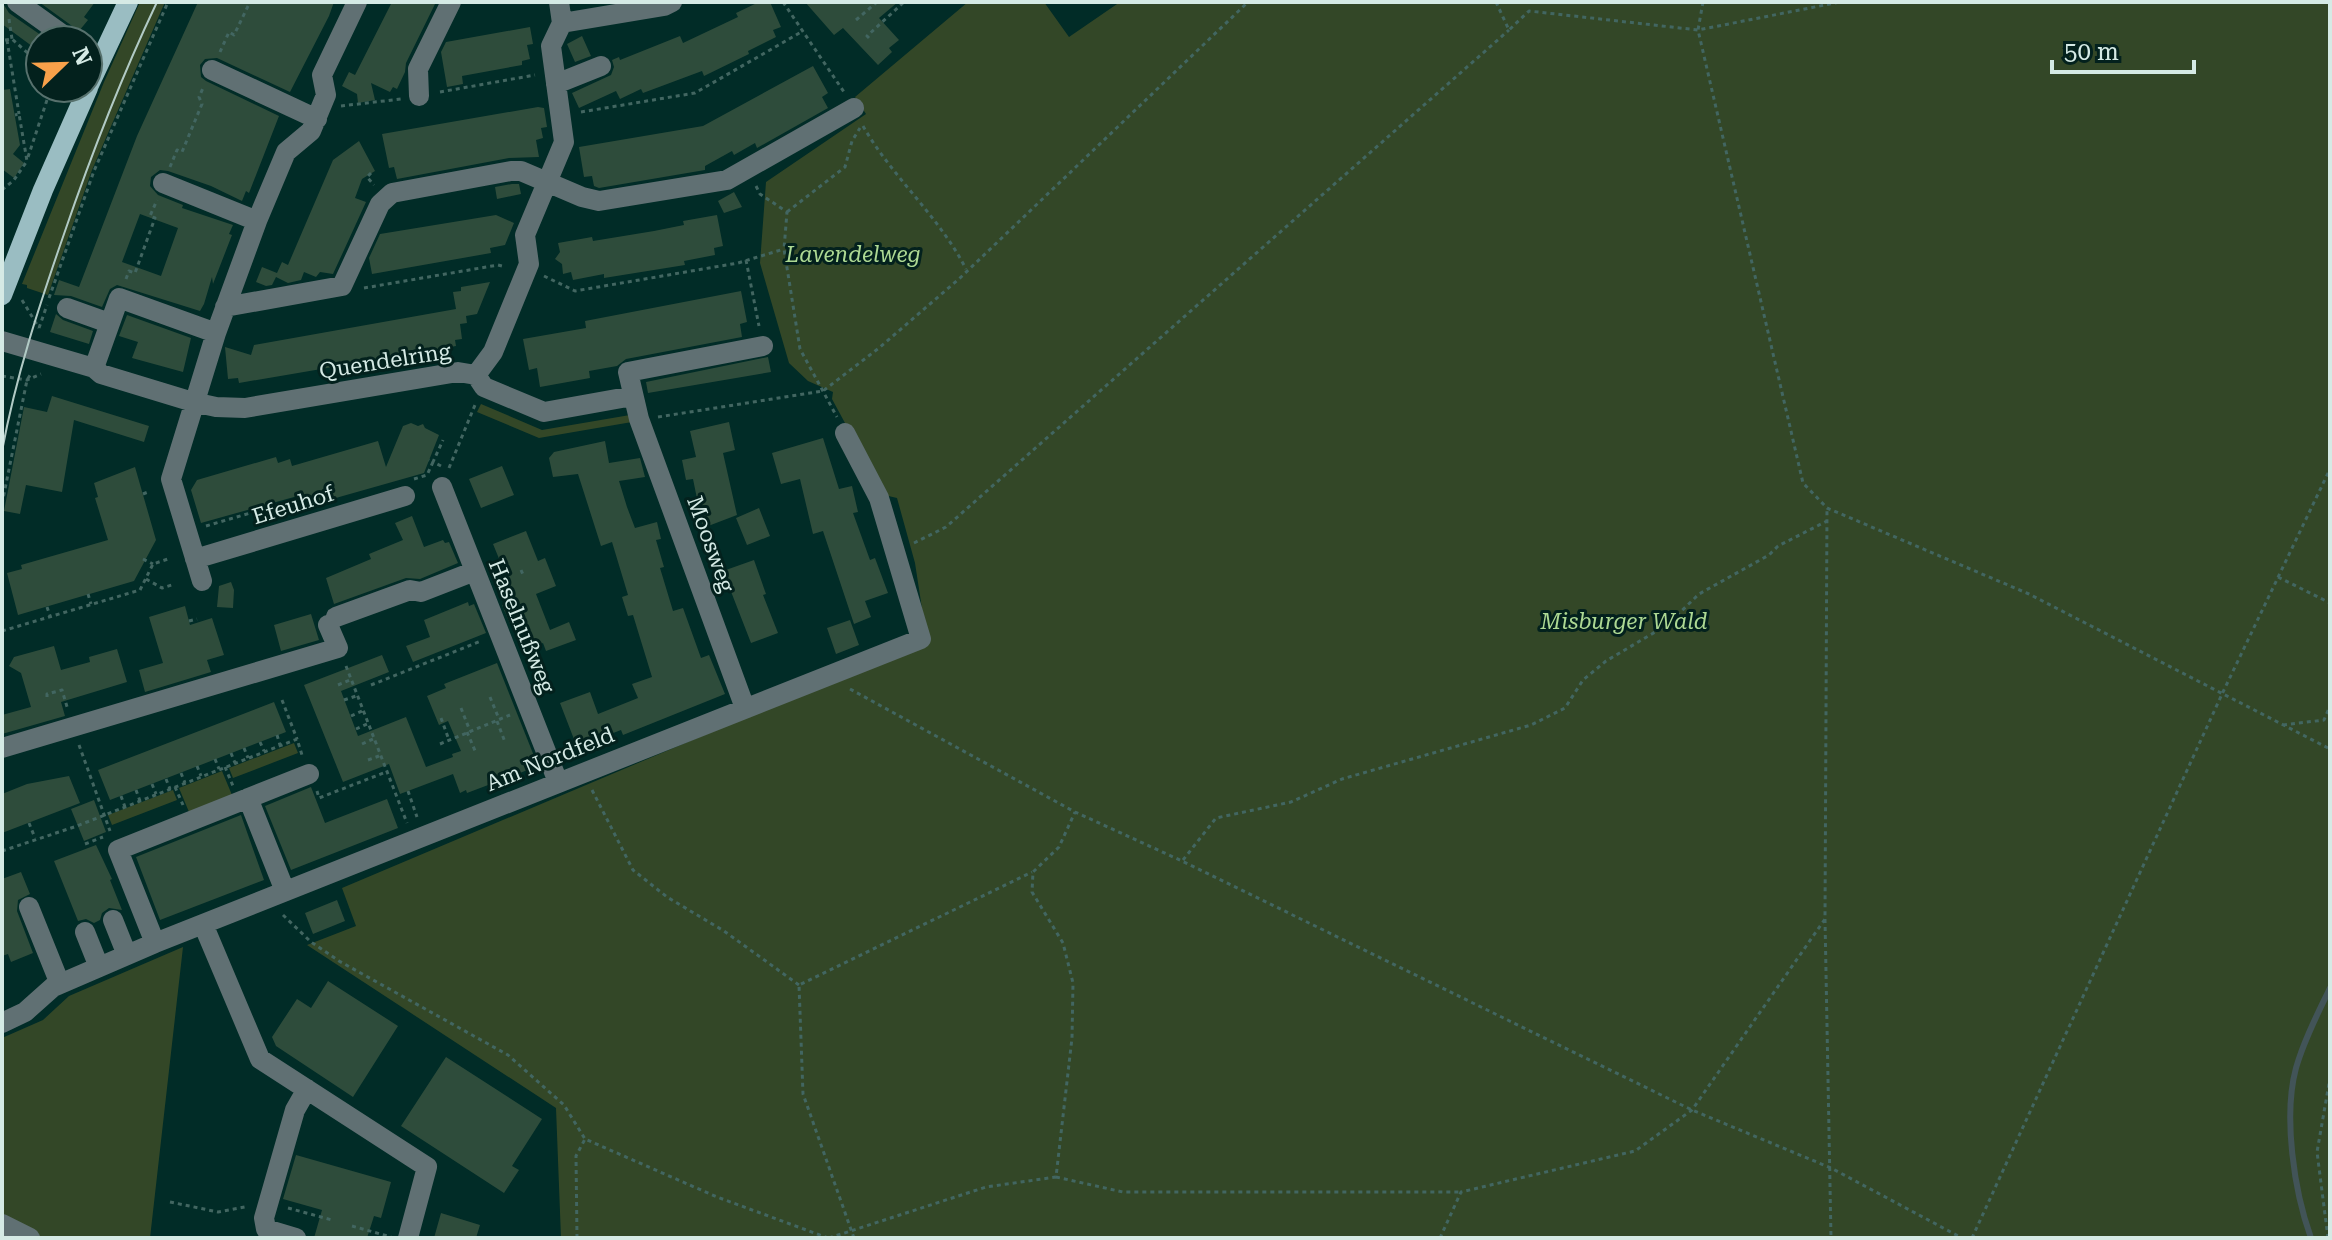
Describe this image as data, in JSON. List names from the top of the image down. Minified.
{"streets":{"street":["Quendelring","Efeuhof","Moosweg","Haselnußweg","Am Nordfeld"]},"crossings":[["Moosweg","Am Nordfeld"],["Haselnußweg","Am Nordfeld"]],"parks":["Lavendelweg","Misburger Wald"],"scale_bar":"50 m","north":"top right"}
